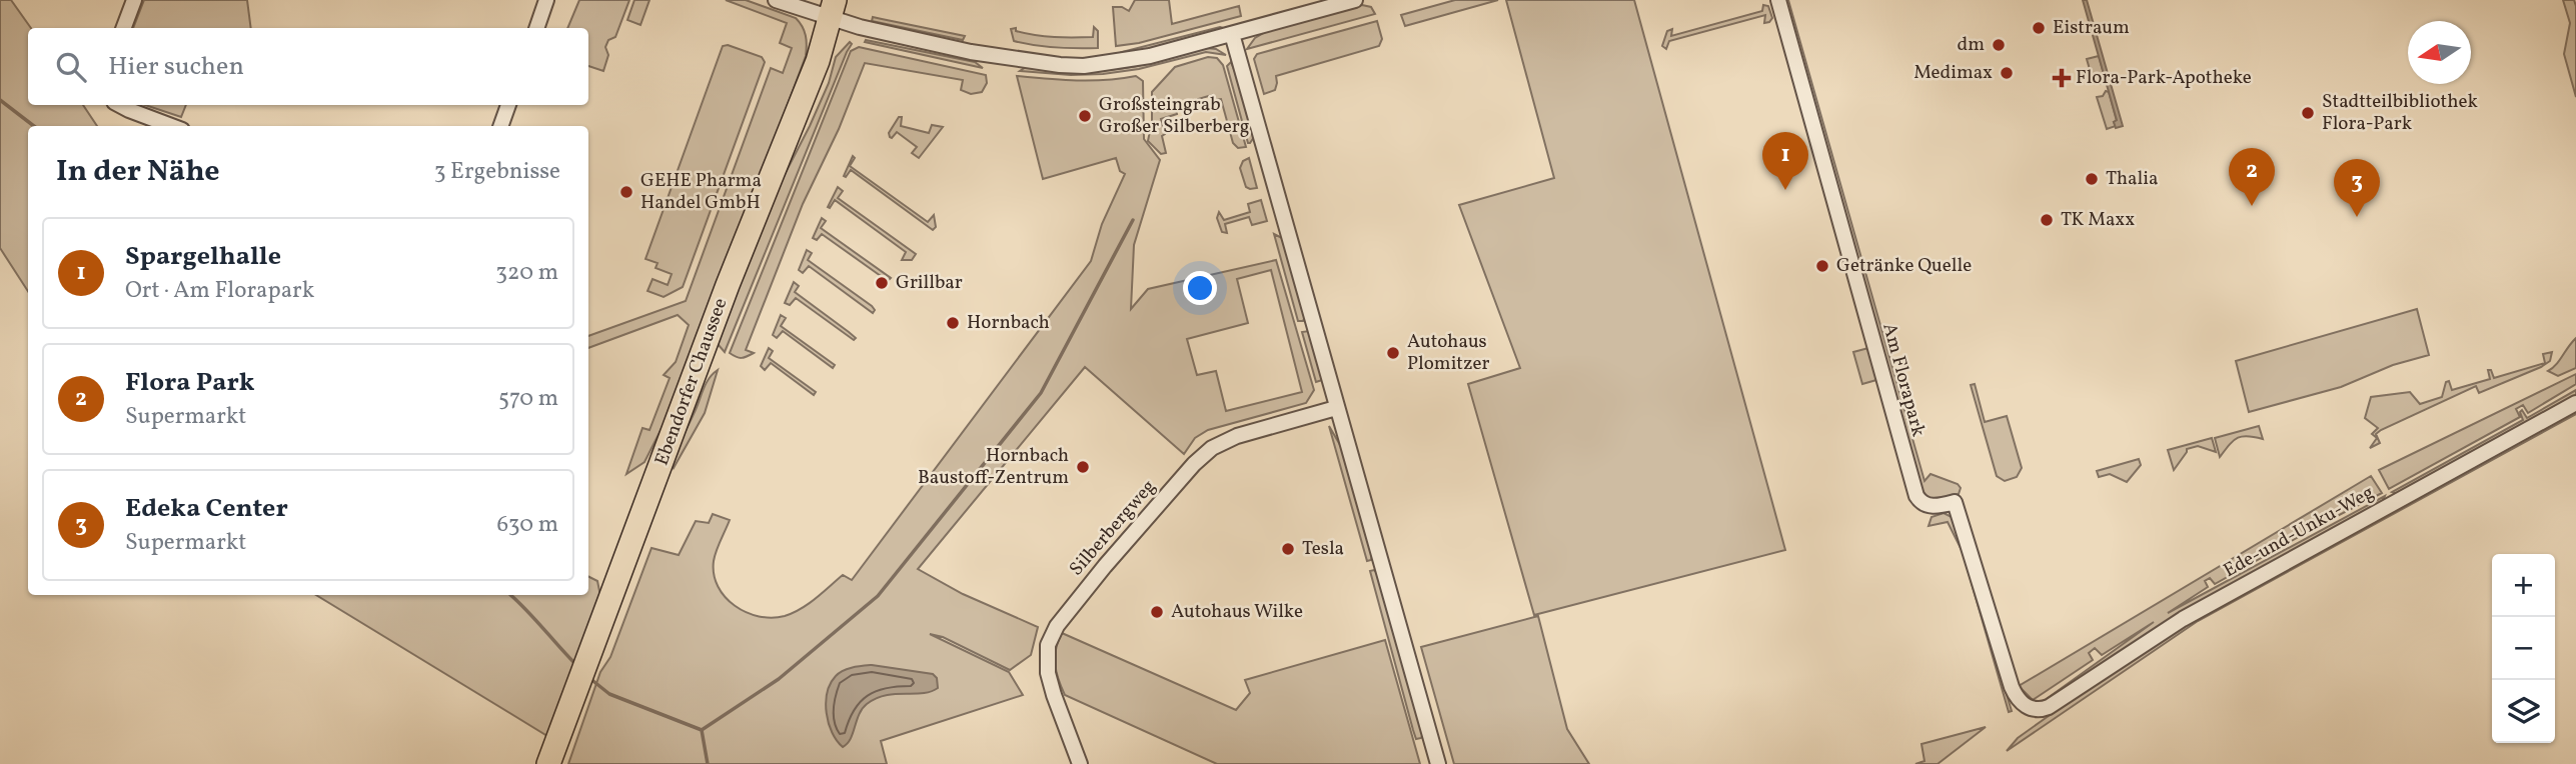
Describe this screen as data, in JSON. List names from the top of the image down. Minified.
{"streets":{"main road":["Ebendorfer Chaussee"],"street":["Am Florapark","Silberbergweg","Ede-und-Unku-Weg"]},"crossings":[["Am Florapark","Ede-und-Unku-Weg"]],"places":{"other":["Eistraum","dm","Medimax","Stadtteilbibliothek Flora-Park","Großsteingrab Großer Silberberg","Thalia","GEHE Pharma Handel GmbH","TK Maxx","Getränke Quelle","Grillbar","Hornbach","Autohaus Plomitzer","Hornbach Baustoff-Zentrum","Tesla","Autohaus Wilke"],"health":["Flora-Park-Apotheke"]},"north":"left","page":{"search":"Hier suchen","heading":["In der Nähe","3 Ergebnisse"],"pins":["1","2","3"],"list":[{"mark":"1","name":"Spargelhalle","note":"Ort · Am Florapark","value":"320 m"},{"mark":"2","name":"Flora Park","note":"Supermarkt","value":"570 m"},{"mark":"3","name":"Edeka Center","note":"Supermarkt","value":"630 m"}],"map_buttons":["+","−"]}}
